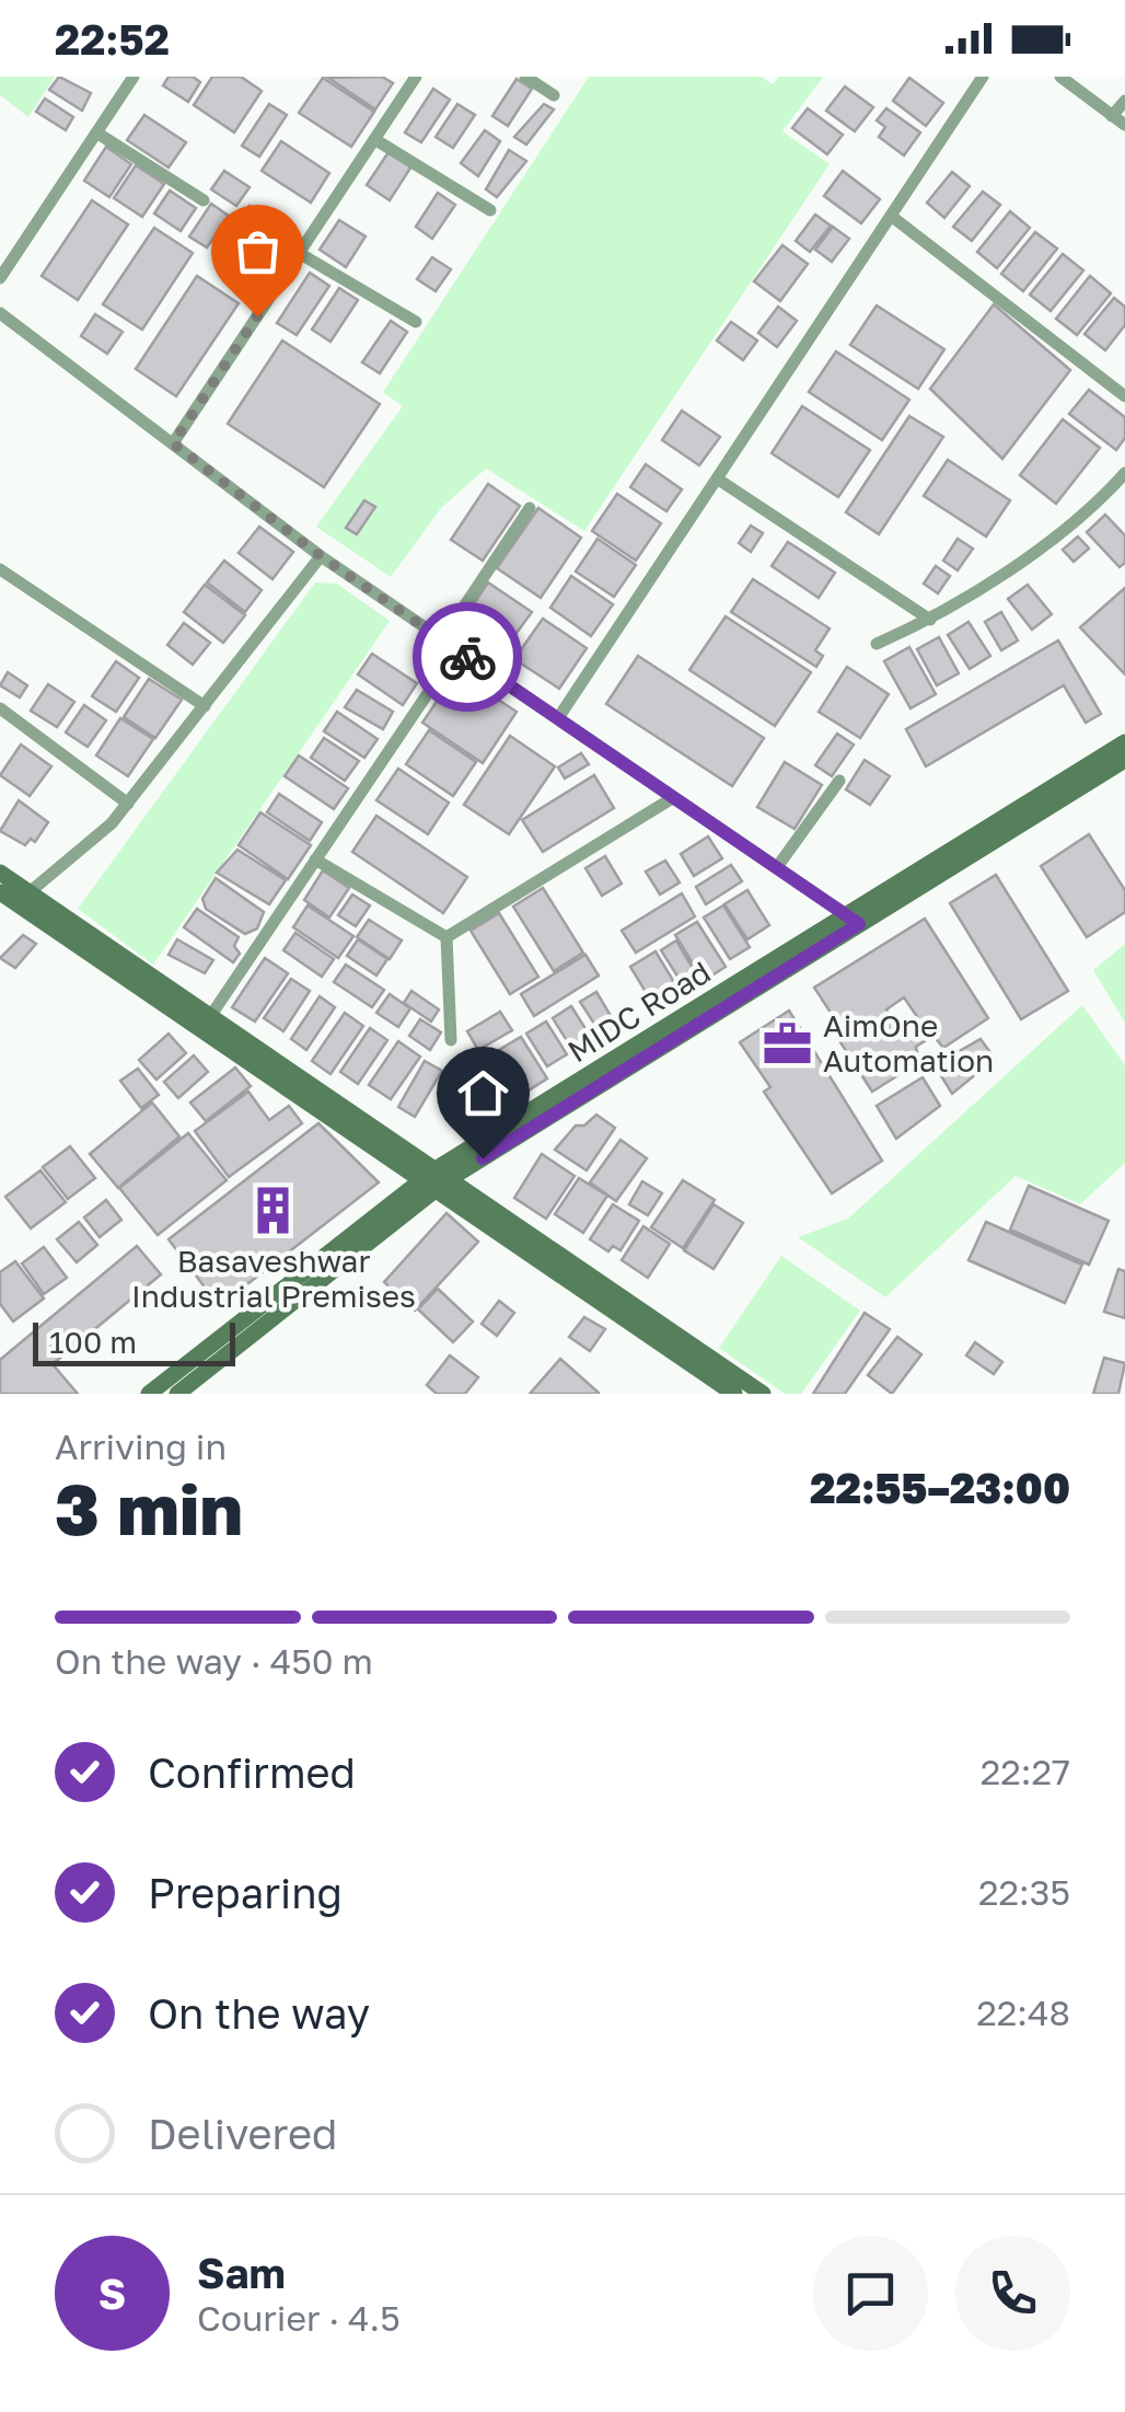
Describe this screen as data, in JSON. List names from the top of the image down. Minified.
{"streets":{"main road":["MIDC Road"]},"places":{"office":["AimOne Automation"],"building":["Basaveshwar Industrial Premises"]},"scale_bar":"100 m","page":{"status":"22:52","scale":"100 m","heading":["3 min","Arriving in","22:55–23:00"],"panel":["Sam","Courier · 4.5"],"bar":"On the way · 450 m","list":[["Confirmed","22:27"],["Preparing","22:35"],["On the way","22:48"],"Delivered"],"round":"S"}}
